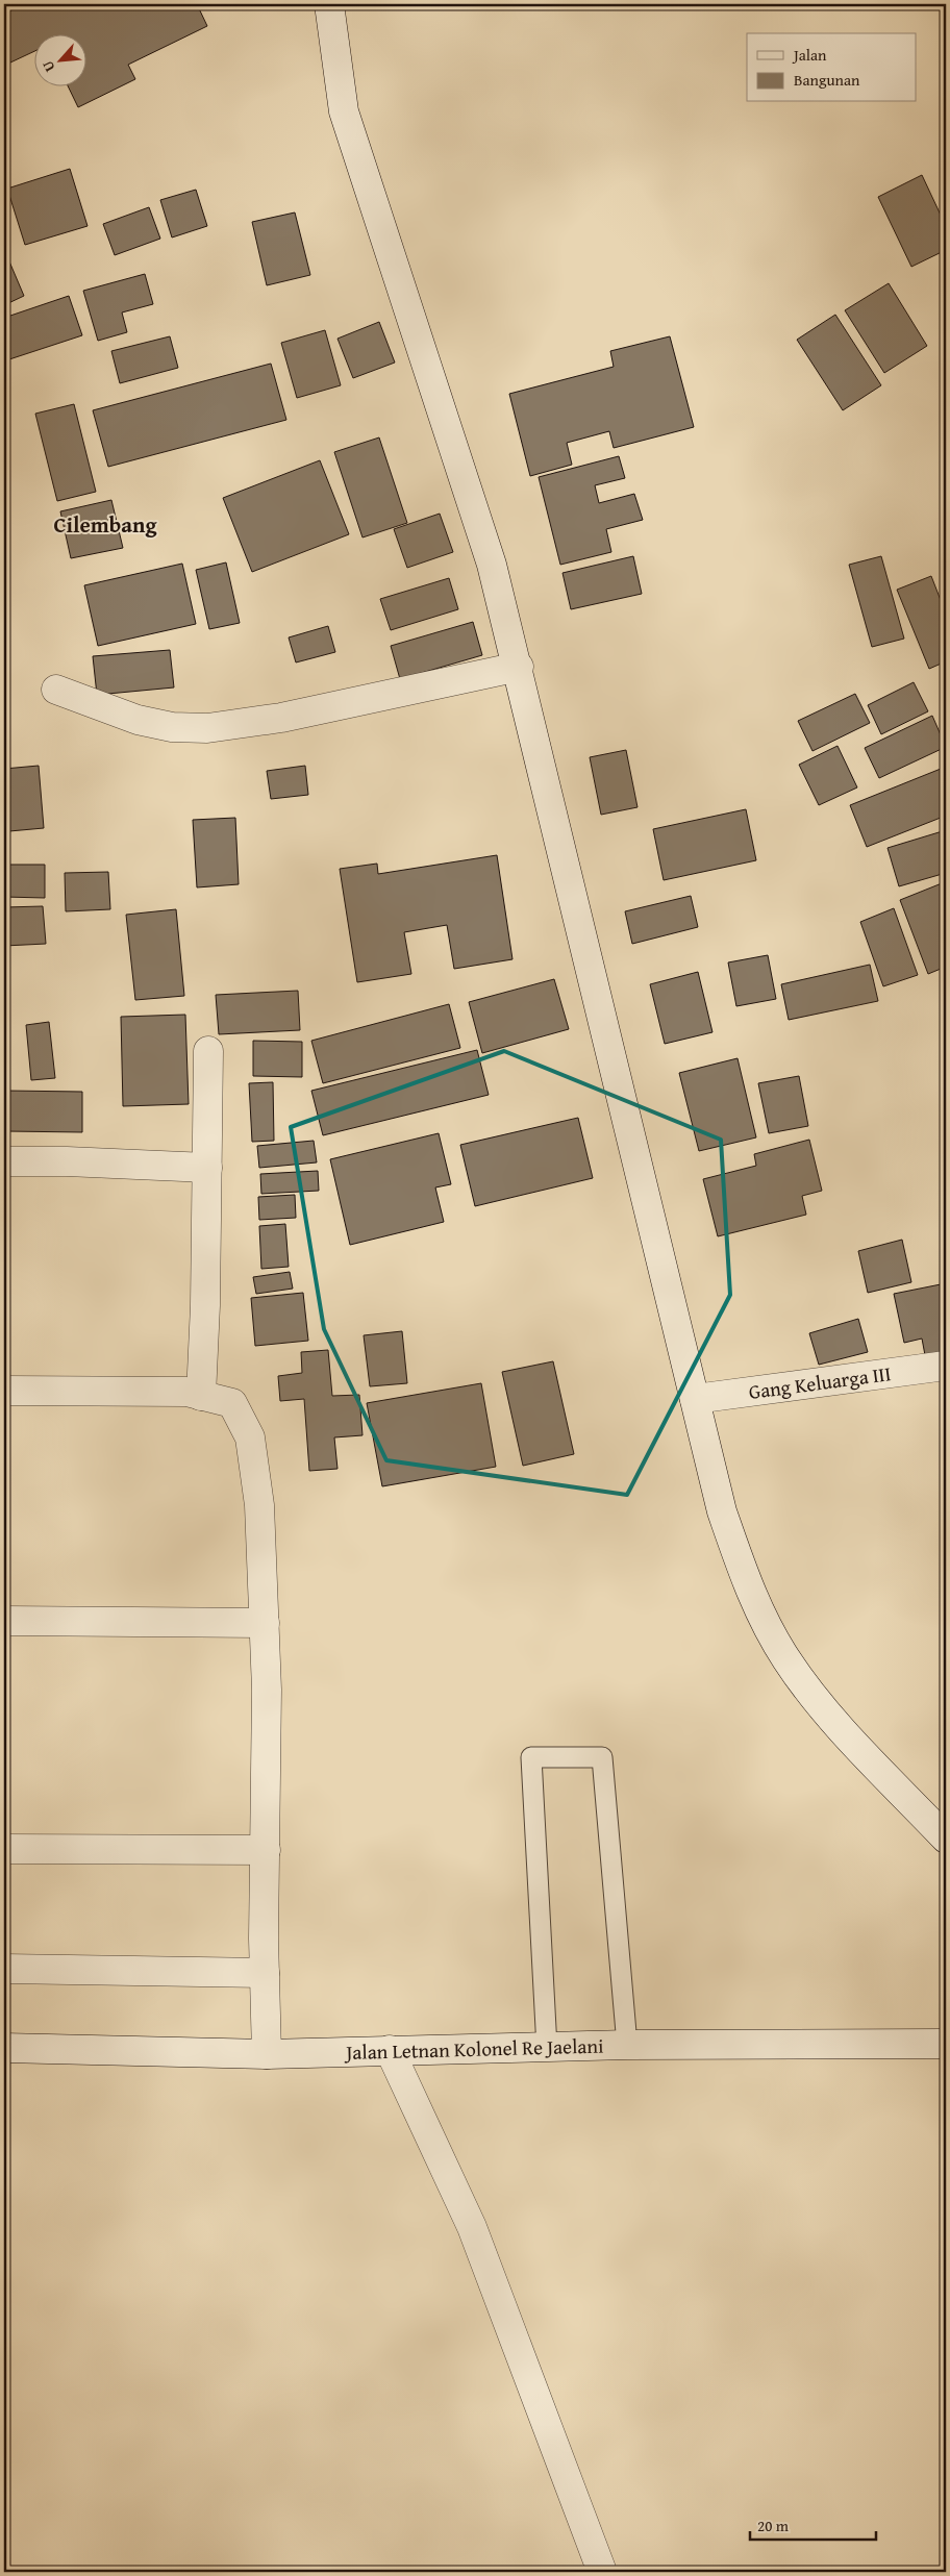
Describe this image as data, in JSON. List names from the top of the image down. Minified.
{"streets":{"street":["Gang Keluarga III","Jalan Letnan Kolonel Re Jaelani"]},"districts":["Cilembang"],"legend":["Jalan","Bangunan"],"scale_bar":"20 m","north":"bottom left"}
